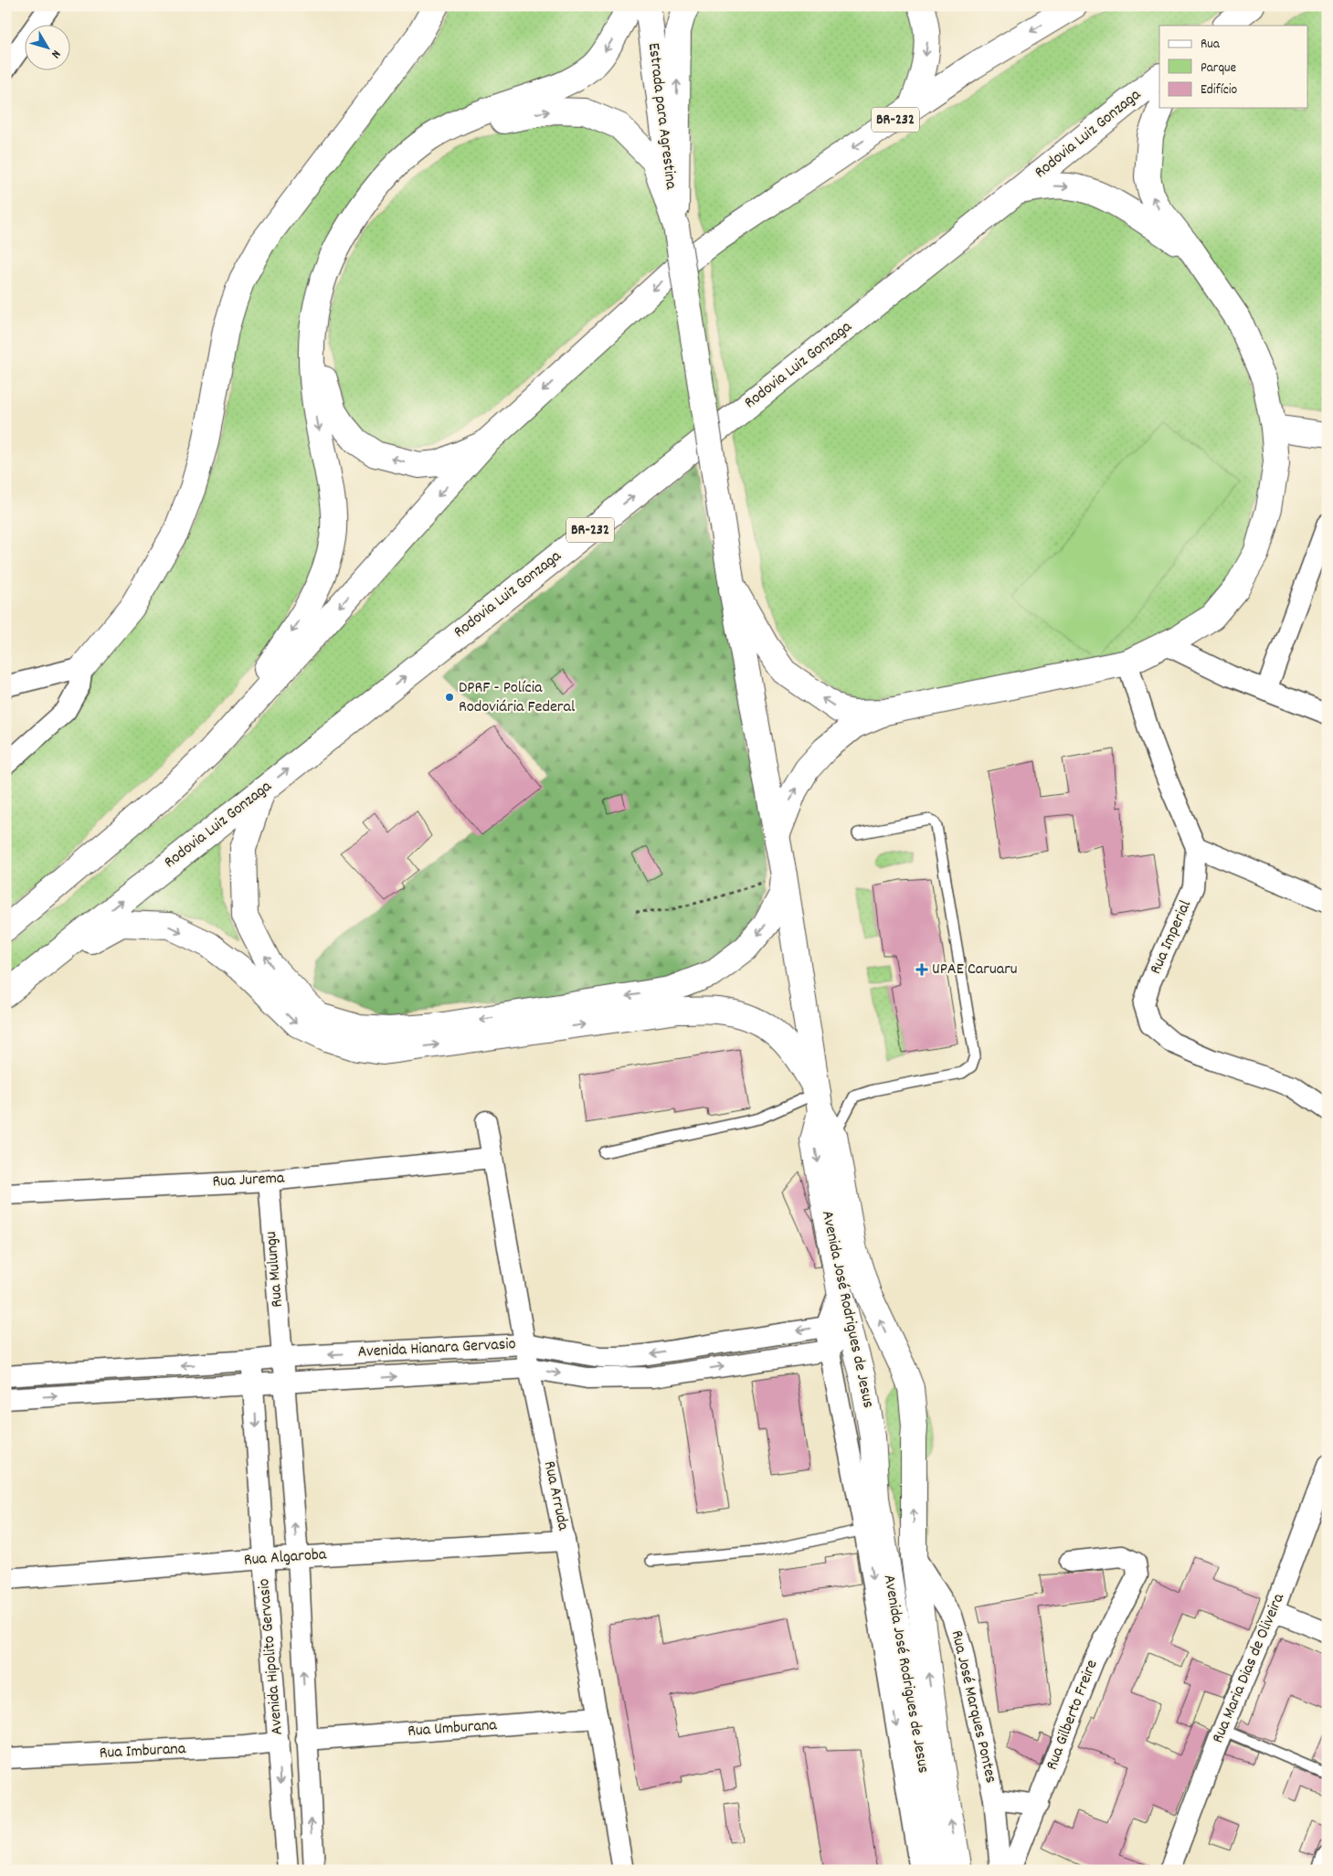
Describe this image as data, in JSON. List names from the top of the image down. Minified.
{"streets":{"main road":["Estrada para Agrestina","BR-232","Rodovia Luiz Gonzaga","Avenida José Rodrigues de Jesus"],"street":["Rua Imperial","Rua Jurema","Rua Mulungu","Avenida Hianara Gervasio","Rua Arruda","Rua Algaroba","Avenida Hipolito Gervasio","Rua Maria Dias de Oliveira","Rua José Marques Pontes","Rua Gilberto Freire","Rua Umburana","Rua Imburana"]},"crossings":[["Rua Jurema","Rua Mulungu"],["Rua Jurema","Rua Arruda"],["Rua Mulungu","Avenida Hianara Gervasio"],["Rua Mulungu","Rua Algaroba"],["Rua Mulungu","Rua Umburana"],["Avenida José Rodrigues de Jesus","Avenida Hianara Gervasio"],["Avenida José Rodrigues de Jesus","Rua José Marques Pontes"],["Avenida Hianara Gervasio","Rua Arruda"],["Avenida Hianara Gervasio","Avenida Hipolito Gervasio"],["Rua Arruda","Rua Algaroba"],["Rua Arruda","Rua Umburana"],["Rua Algaroba","Avenida Hipolito Gervasio"],["Avenida Hipolito Gervasio","Rua Imburana"]],"one_way":["Rua Mulungu","Avenida Hipolito Gervasio"],"places":{"other":["DPRF - Polícia Rodoviária Federal"],"health":["UPAE Caruaru"]},"legend":["Rua","Parque","Edifício"],"north":"bottom right"}
